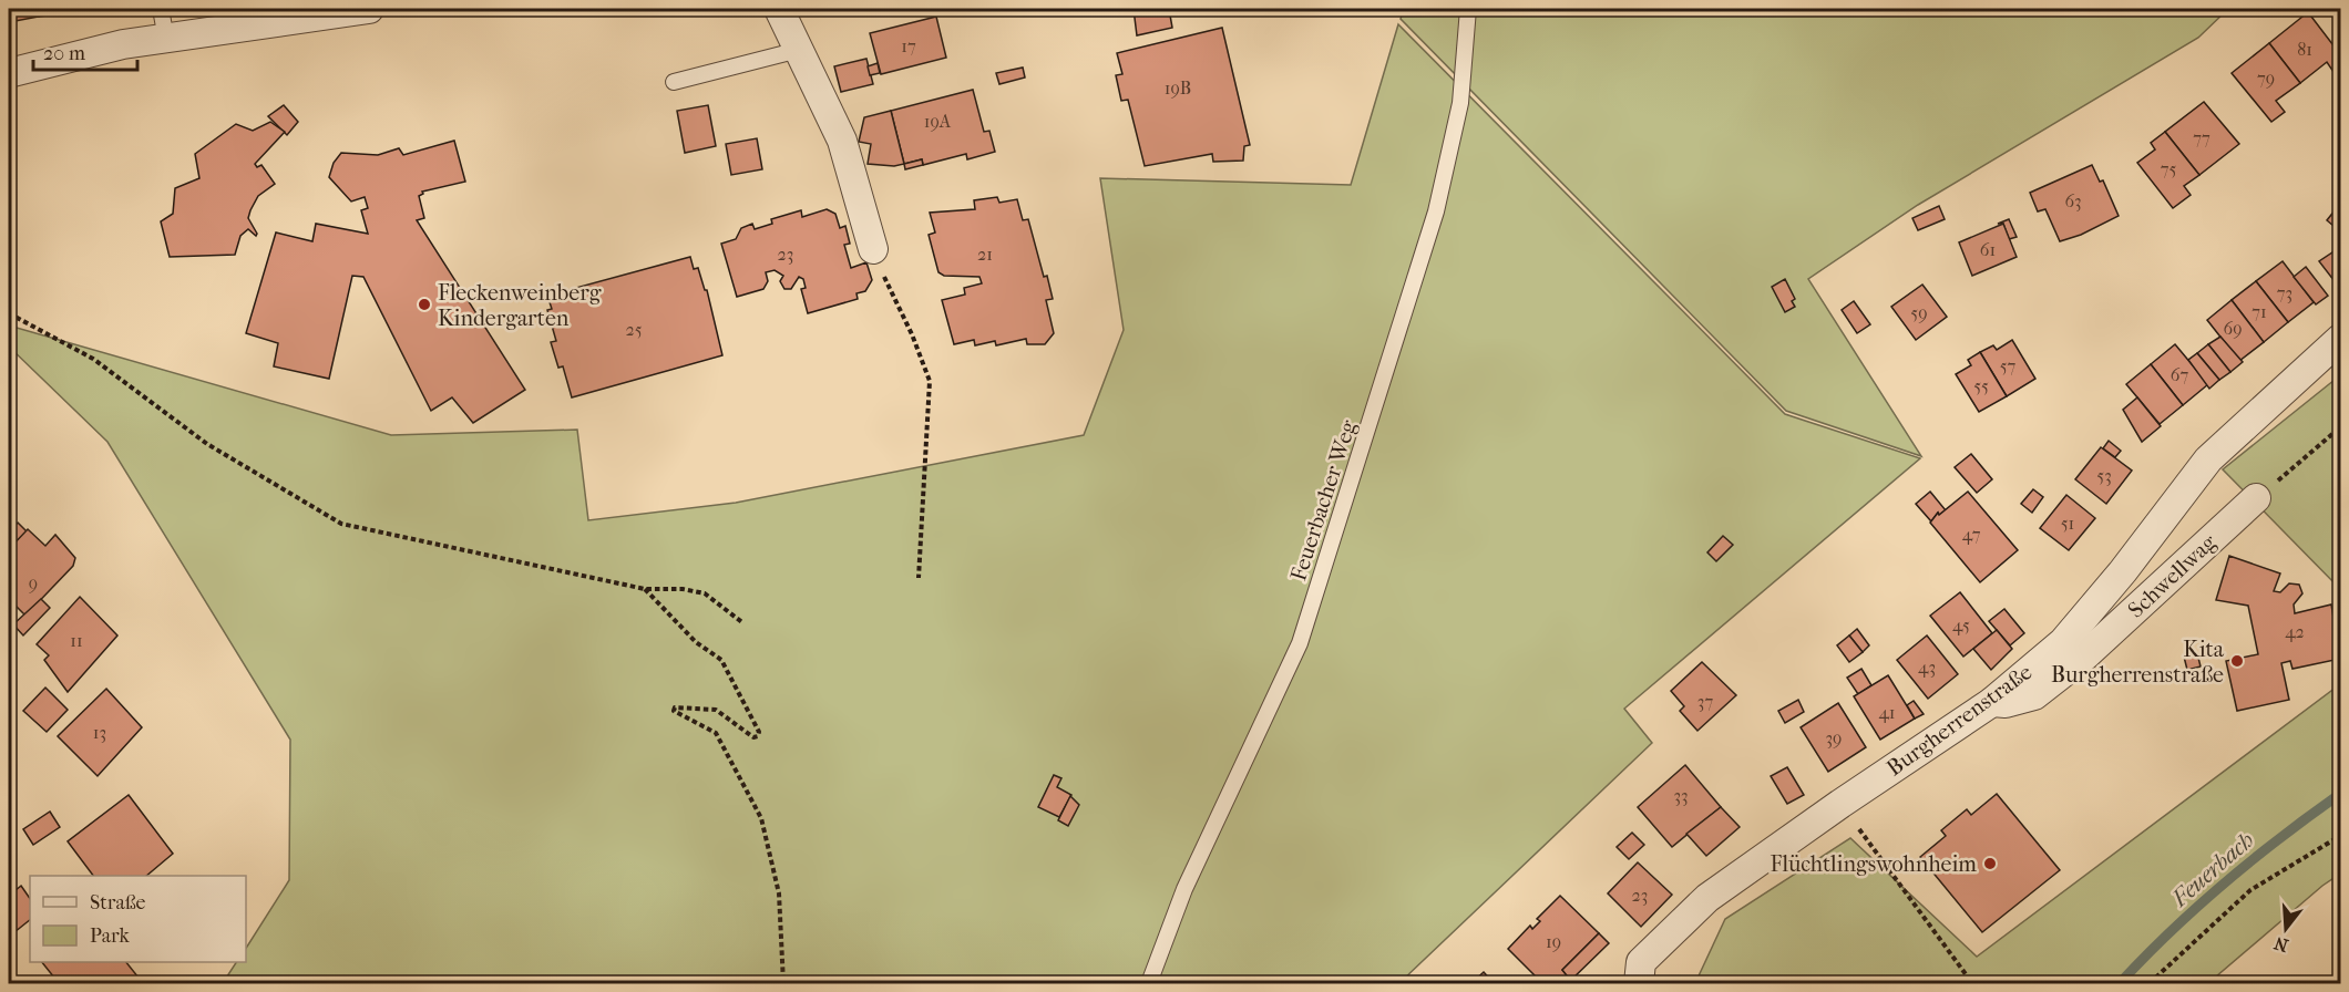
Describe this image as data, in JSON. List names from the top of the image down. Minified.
{"streets":{"street":["Schwellwag","Burgherrenstraße"],"lane":["Feuerbacher Weg"]},"crossings":[["Schwellwag","Burgherrenstraße"]],"water":["Feuerbach"],"places":["Fleckenweinberg Kindergarten","Kita Burgherrenstraße","Flüchtlingswohnheim"],"house_numbers":["17","81","79","19B","19A","77","75","63","61","23","21","73","71","59","69","25","57","67","55","53","51","47","9","45","42","11","43","37","41","13","39","33","23","19"],"legend":["Straße","Park"],"scale_bar":"20 m","north":"bottom"}
